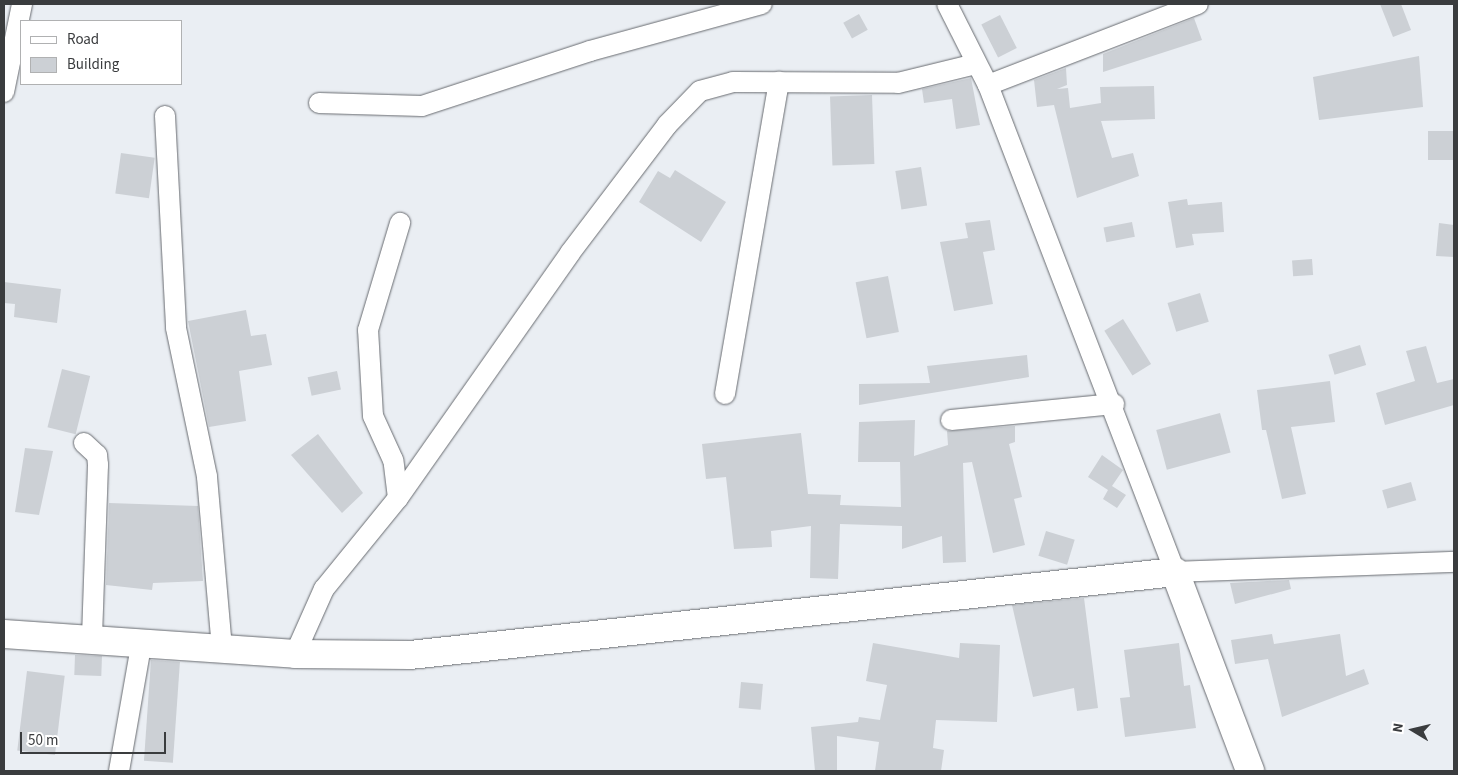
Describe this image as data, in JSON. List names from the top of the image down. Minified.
{"legend":["Road","Building"],"scale_bar":"50 m","north":"left"}
